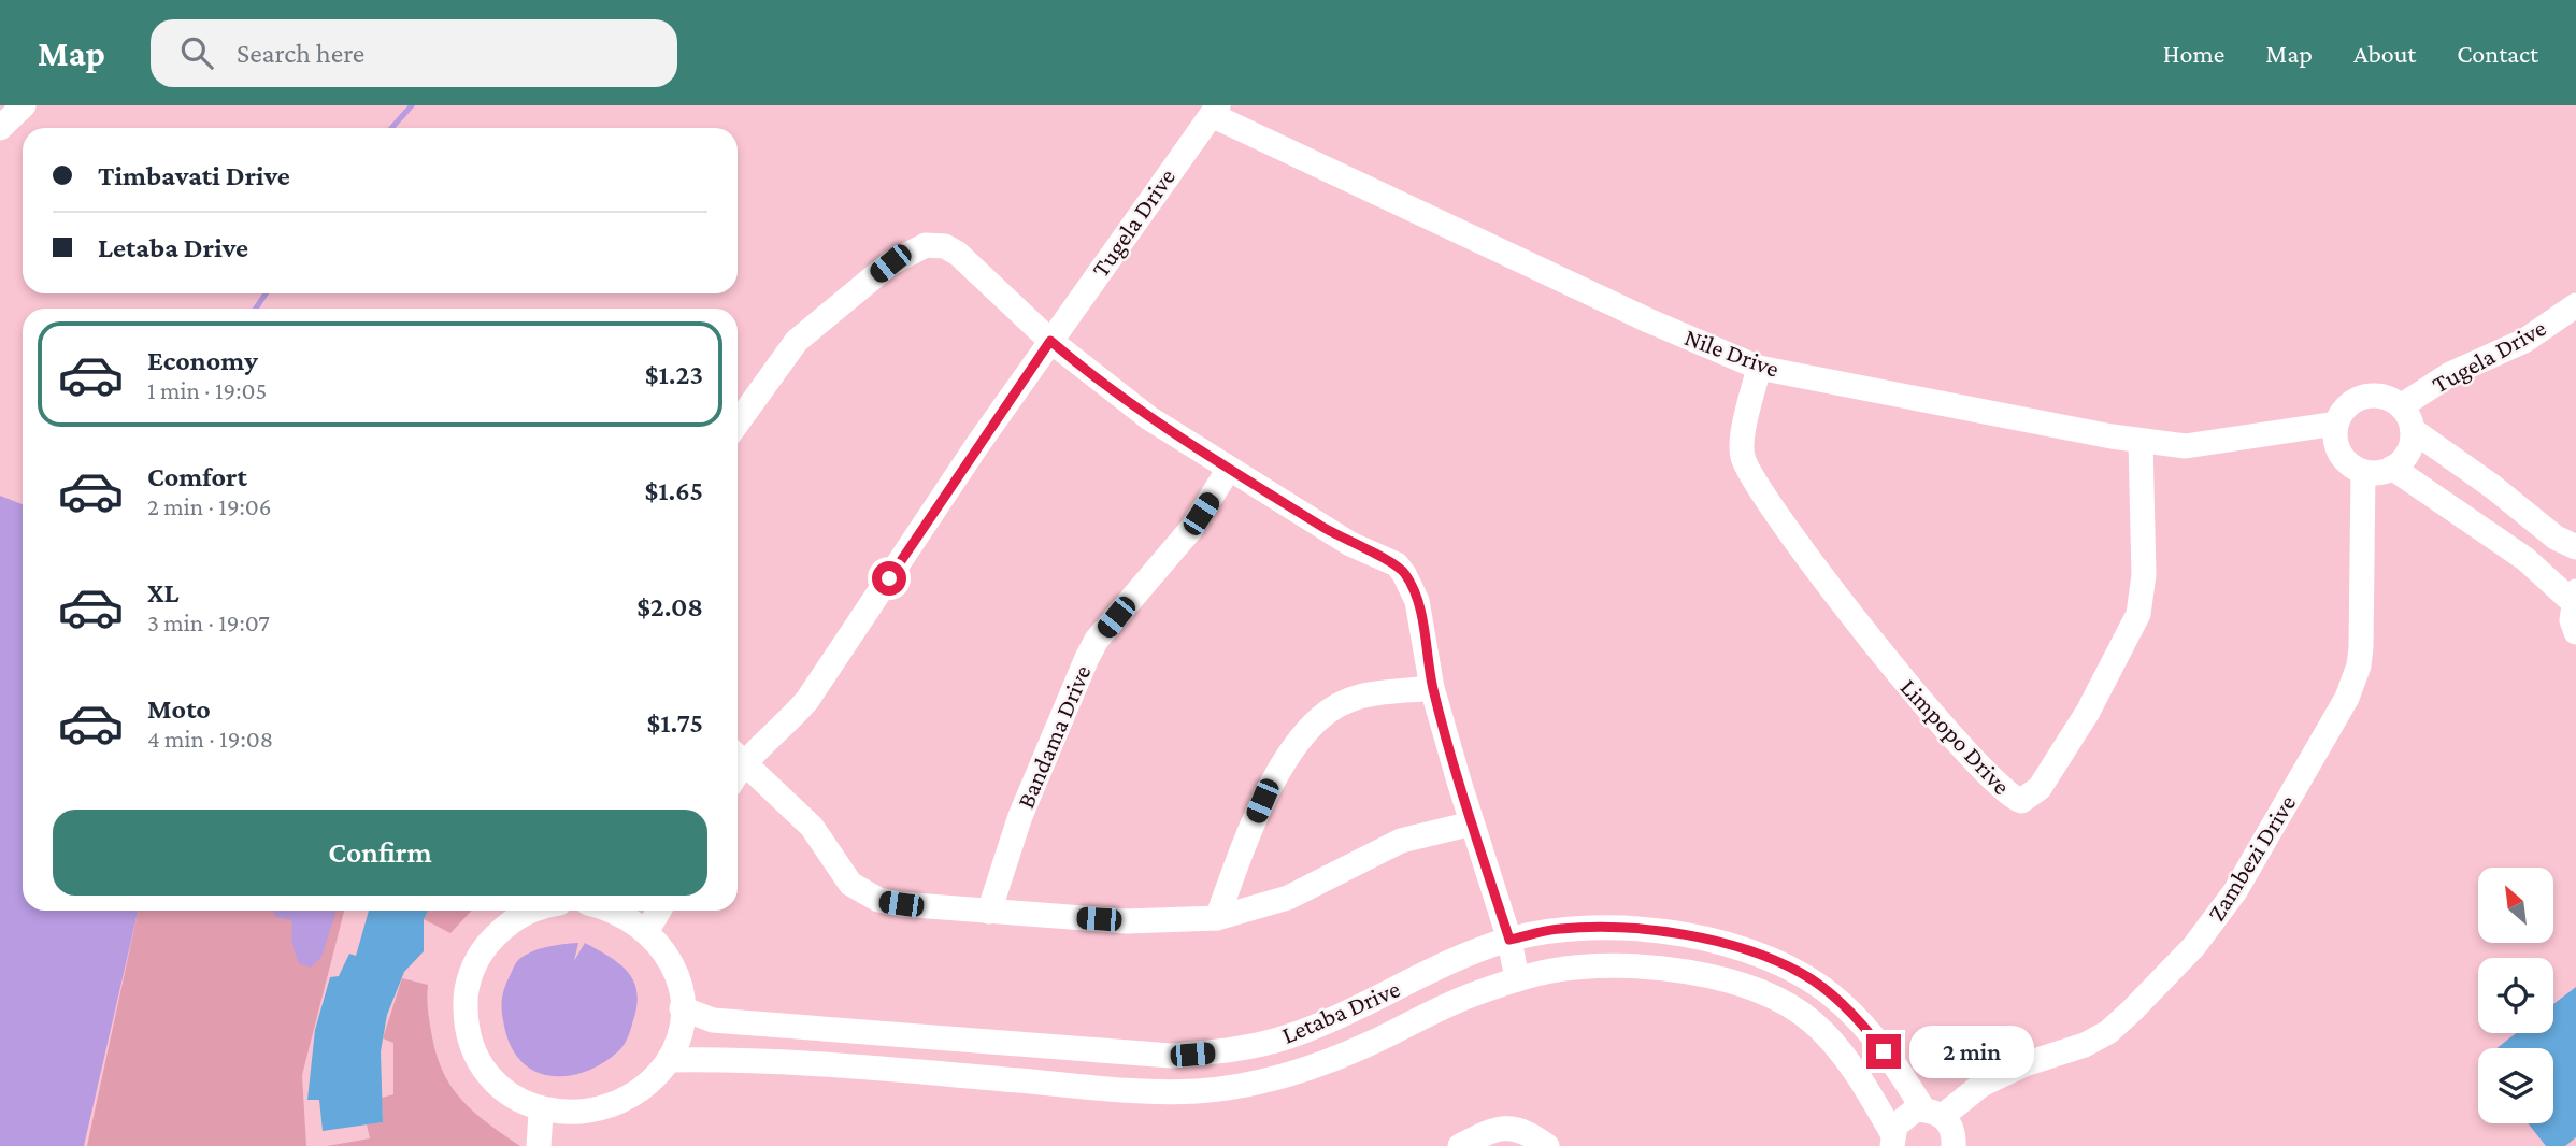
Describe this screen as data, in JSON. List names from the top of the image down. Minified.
{"streets":{"street":["Tugela Drive","Nile Drive","Bandama Drive","Limpopo Drive","Zambezi Drive","Letaba Drive"]},"crossings":[["Tugela Drive","Nile Drive"],["Tugela Drive","Zambezi Drive"],["Nile Drive","Limpopo Drive"],["Nile Drive","Zambezi Drive"],["Zambezi Drive","Letaba Drive"]],"north":"top left","page":{"header":"Map","search":"Search here","nav":["Home","Map","About","Contact"],"banner":["Timbavati Drive","Letaba Drive"],"list":[{"name":"Economy","note":"1 min · 19:05","value":"$1.23"},{"name":"Comfort","note":"2 min · 19:06","value":"$1.65"},{"name":"XL","note":"3 min · 19:07","value":"$2.08"},{"name":"Moto","note":"4 min · 19:08","value":"$1.75"}],"buttons":"Confirm","bubble":"2 min"}}
